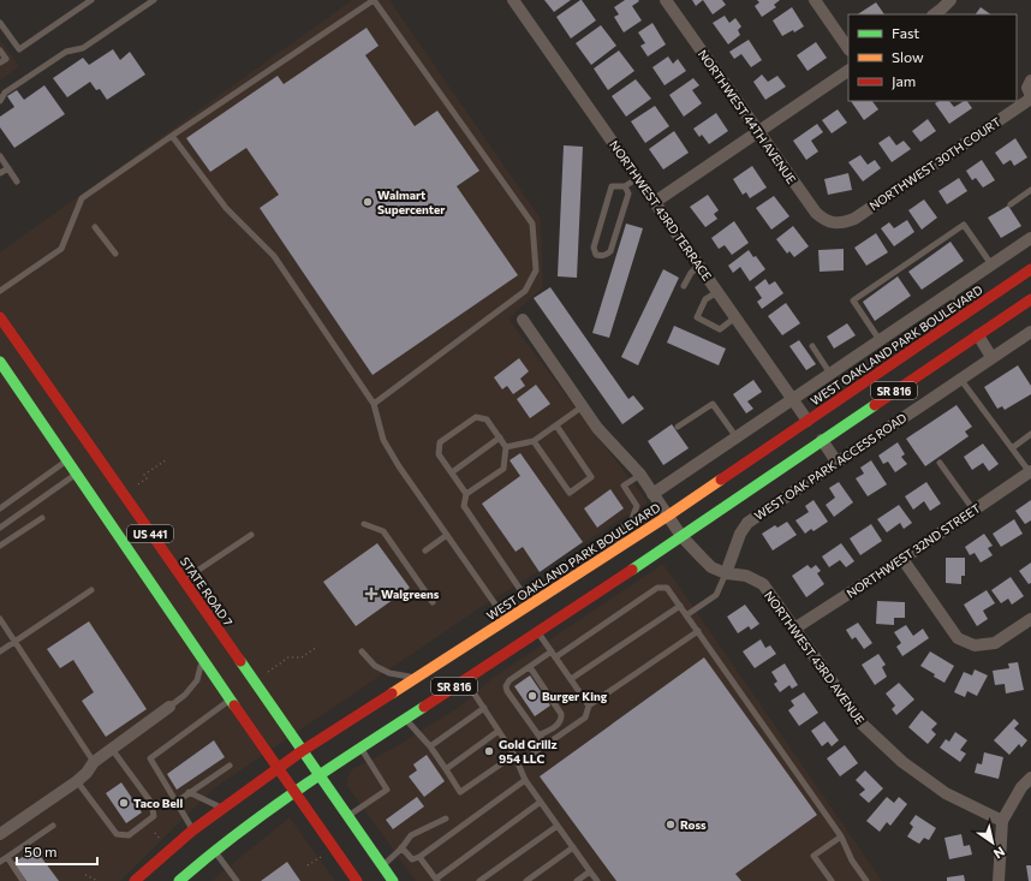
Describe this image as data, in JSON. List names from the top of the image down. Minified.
{"streets":{"main road":["WEST OAKLAND PARK BOULEVARD","SR 816","US 441","STATE ROAD 7"],"street":["NORTHWEST 44TH AVENUE","NORTHWEST 30TH COURT","NORTHWEST 43RD TERRACE","WEST OAK PARK ACCESS ROAD","NORTHWEST 32ND STREET","NORTHWEST 43RD AVENUE"]},"crossings":[["NORTHWEST 44TH AVENUE","NORTHWEST 30TH COURT"],["NORTHWEST 43RD TERRACE","WEST OAKLAND PARK BOULEVARD"],["WEST OAKLAND PARK BOULEVARD","US 441"],["WEST OAKLAND PARK BOULEVARD","STATE ROAD 7"],["WEST OAKLAND PARK BOULEVARD","NORTHWEST 43RD AVENUE"],["SR 816","US 441"],["SR 816","STATE ROAD 7"],["SR 816","NORTHWEST 43RD AVENUE"],["WEST OAK PARK ACCESS ROAD","NORTHWEST 43RD AVENUE"],["NORTHWEST 32ND STREET","NORTHWEST 43RD AVENUE"]],"places":{"other":["Walmart Supercenter","Burger King","Gold Grillz 954 LLC","Taco Bell","Ross"],"health":["Walgreens"]},"legend":["Fast","Slow","Jam"],"scale_bar":"50 m","north":"bottom right"}
